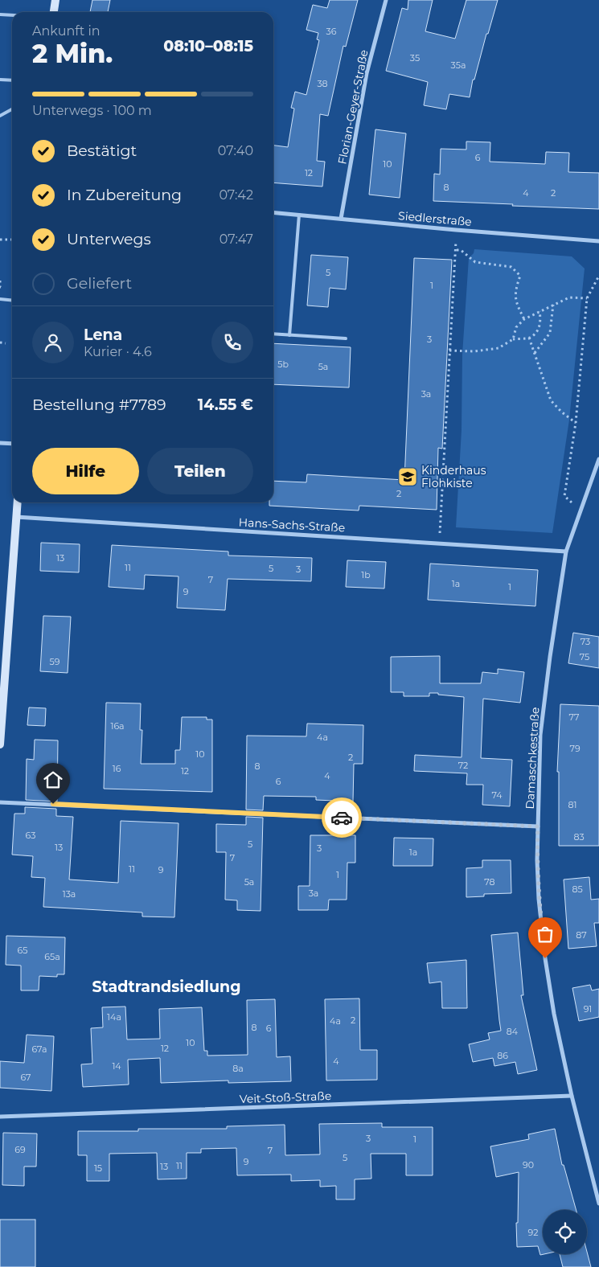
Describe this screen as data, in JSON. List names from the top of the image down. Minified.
{"streets":{"street":["Florian-Geyer-Straße","Siedlerstraße","Hans-Sachs-Straße","Damaschkestraße","Veit-Stoß-Straße"]},"crossings":[["Florian-Geyer-Straße","Siedlerstraße"],["Hans-Sachs-Straße","Damaschkestraße"],["Damaschkestraße","Veit-Stoß-Straße"]],"districts":["Stadtrandsiedlung"],"places":{"school or university":["Kinderhaus Flohkiste"]},"house_numbers":["36","35","35a","38","6","10","12","8","4","2","5","1","3","5b","5a","3a","2","13","11","5","3","1b","7","1a","1","9","73","75","59","77","16a","4a","79","10","2","72","8","16","12","4","6","74","81","63","83","5","13","3","1a","7","11","9","1","5a","78","85","3a","13a","87","65","65a","91","14a","2","4a","8","6","84","10","12","67a","86","4","14","8a","67","3","1","69","7","5","9","90","11","13","15","92"],"page":{"heading":["2 Min.","Ankunft in","08:10–08:15"],"panel":["Lena","Kurier · 4.6","Bestellung #7789","14.55 €"],"bar":"Unterwegs · 100 m","list":[["Bestätigt","07:40"],["In Zubereitung","07:42"],["Unterwegs","07:47"],"Geliefert"],"buttons":["Hilfe","Teilen"]}}
